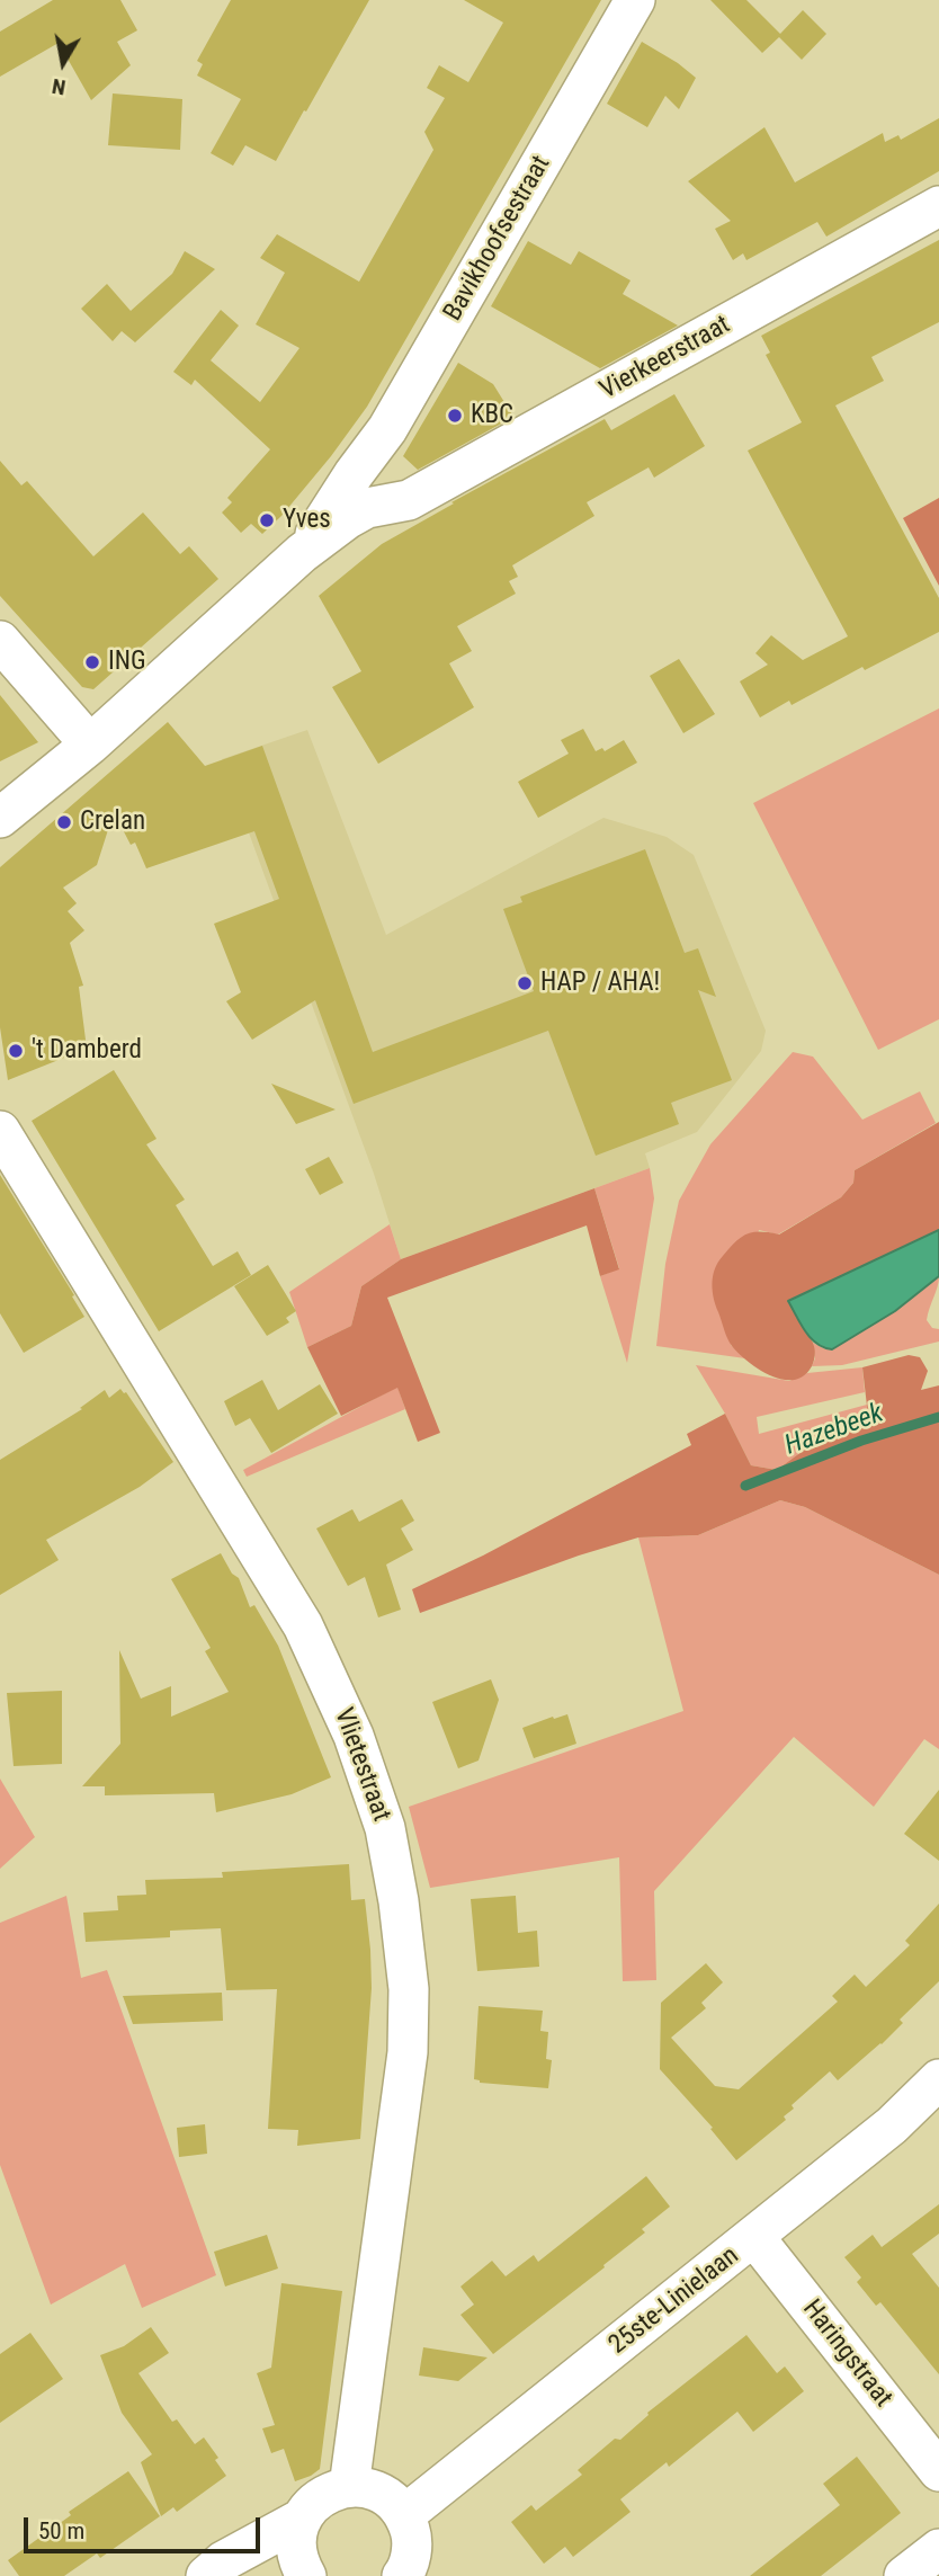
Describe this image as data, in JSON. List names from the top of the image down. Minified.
{"streets":{"street":["Bavikhoofsestraat","Vierkeerstraat","Vlietestraat","25ste-Linielaan","Haringstraat"]},"crossings":[["Bavikhoofsestraat","Vierkeerstraat"],["25ste-Linielaan","Haringstraat"]],"water":["Hazebeek"],"places":["KBC","Yves","ING","Crelan","HAP / AHA!","'t Damberd"],"scale_bar":"50 m","north":"bottom"}
